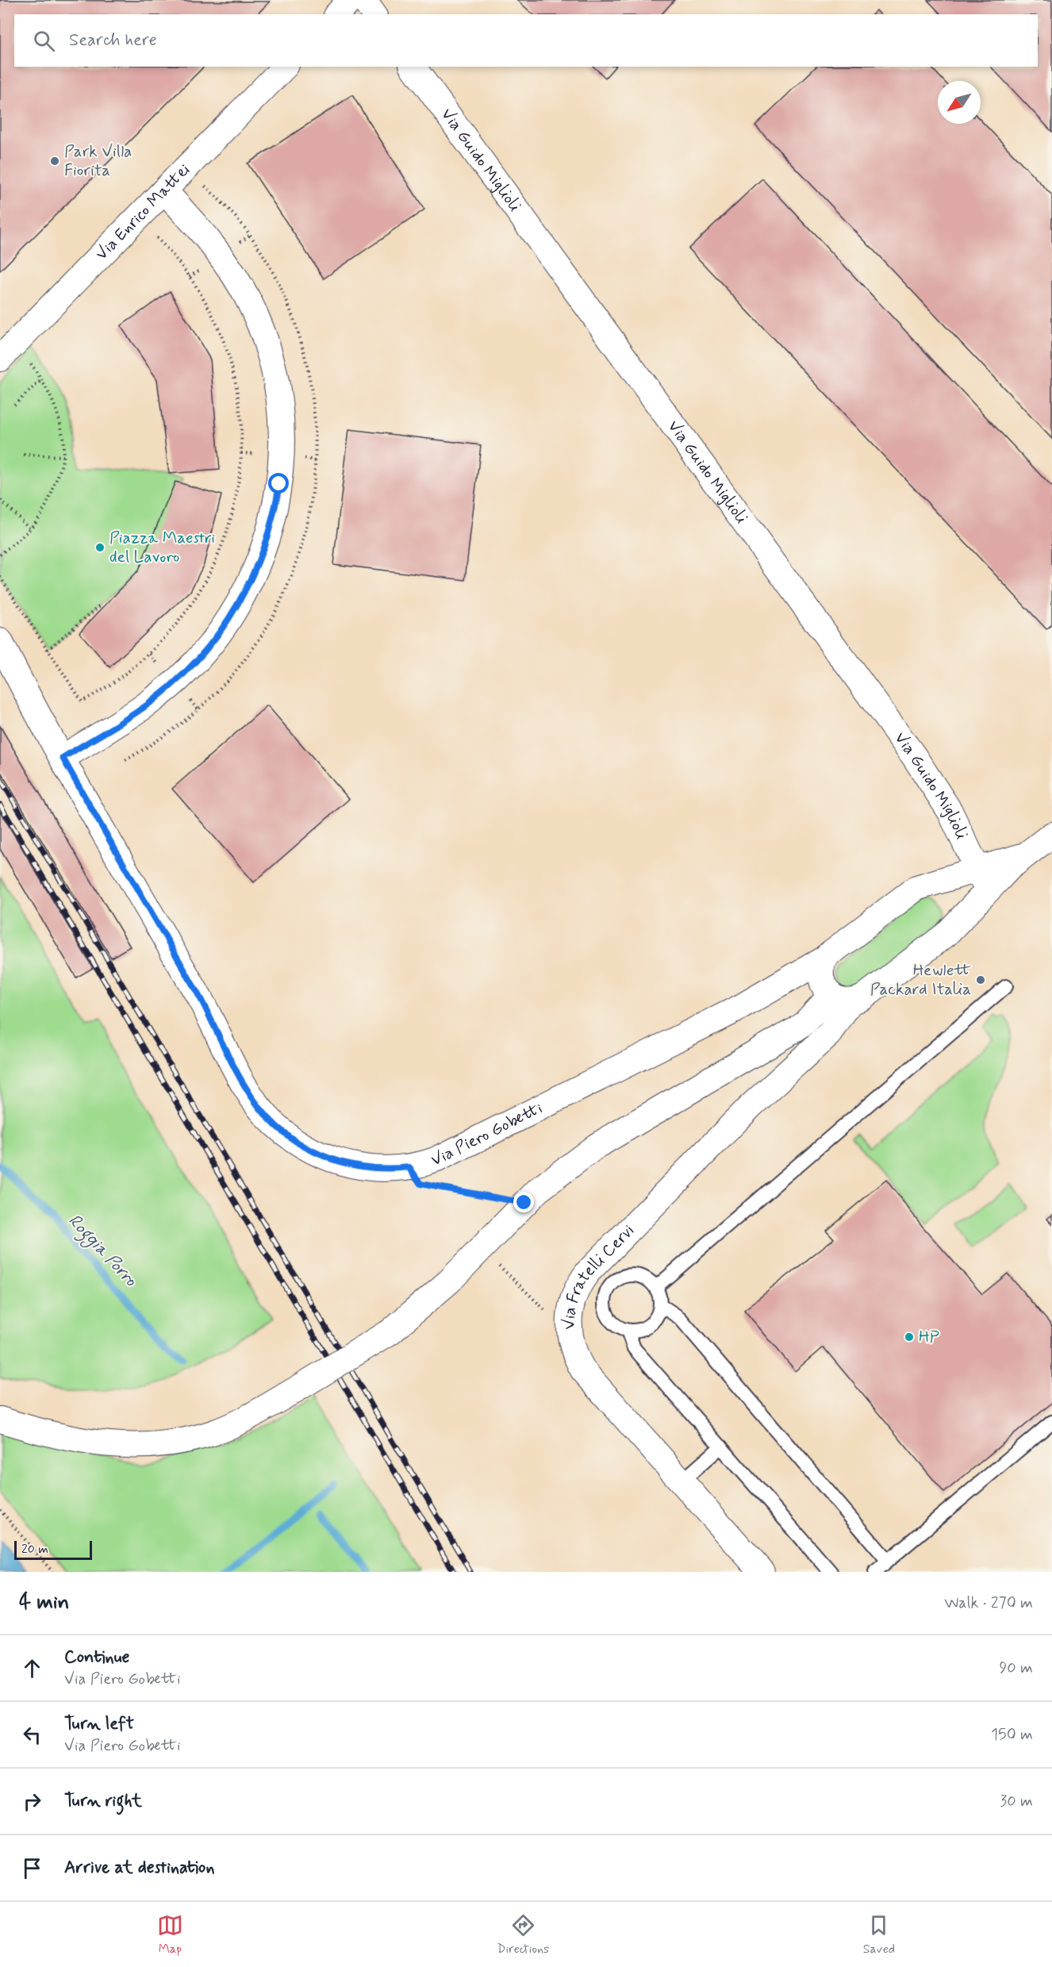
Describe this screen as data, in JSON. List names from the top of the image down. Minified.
{"streets":{"street":["Via Guido Miglioli","Via Enrico Mattei","Via Piero Gobetti","Via Fratelli Cervi"]},"crossings":[["Via Guido Miglioli","Via Piero Gobetti"],["Via Piero Gobetti","Via Fratelli Cervi"]],"water":["Roggia Porro"],"places":["Park Villa Fiorita","Piazza Maestri del Lavoro","Hewlett Packard Italia","HP"],"scale_bar":"20 m","north":"bottom left","page":{"search":"Search here","scale":"20 m","heading":["4 min","Walk · 270 m"],"list":[["Continue","Via Piero Gobetti","90 m"],["Turn left","Via Piero Gobetti","150 m"],["Turn right","30 m"],"Arrive at destination"],"nav":["Map","Directions","Saved"]}}
